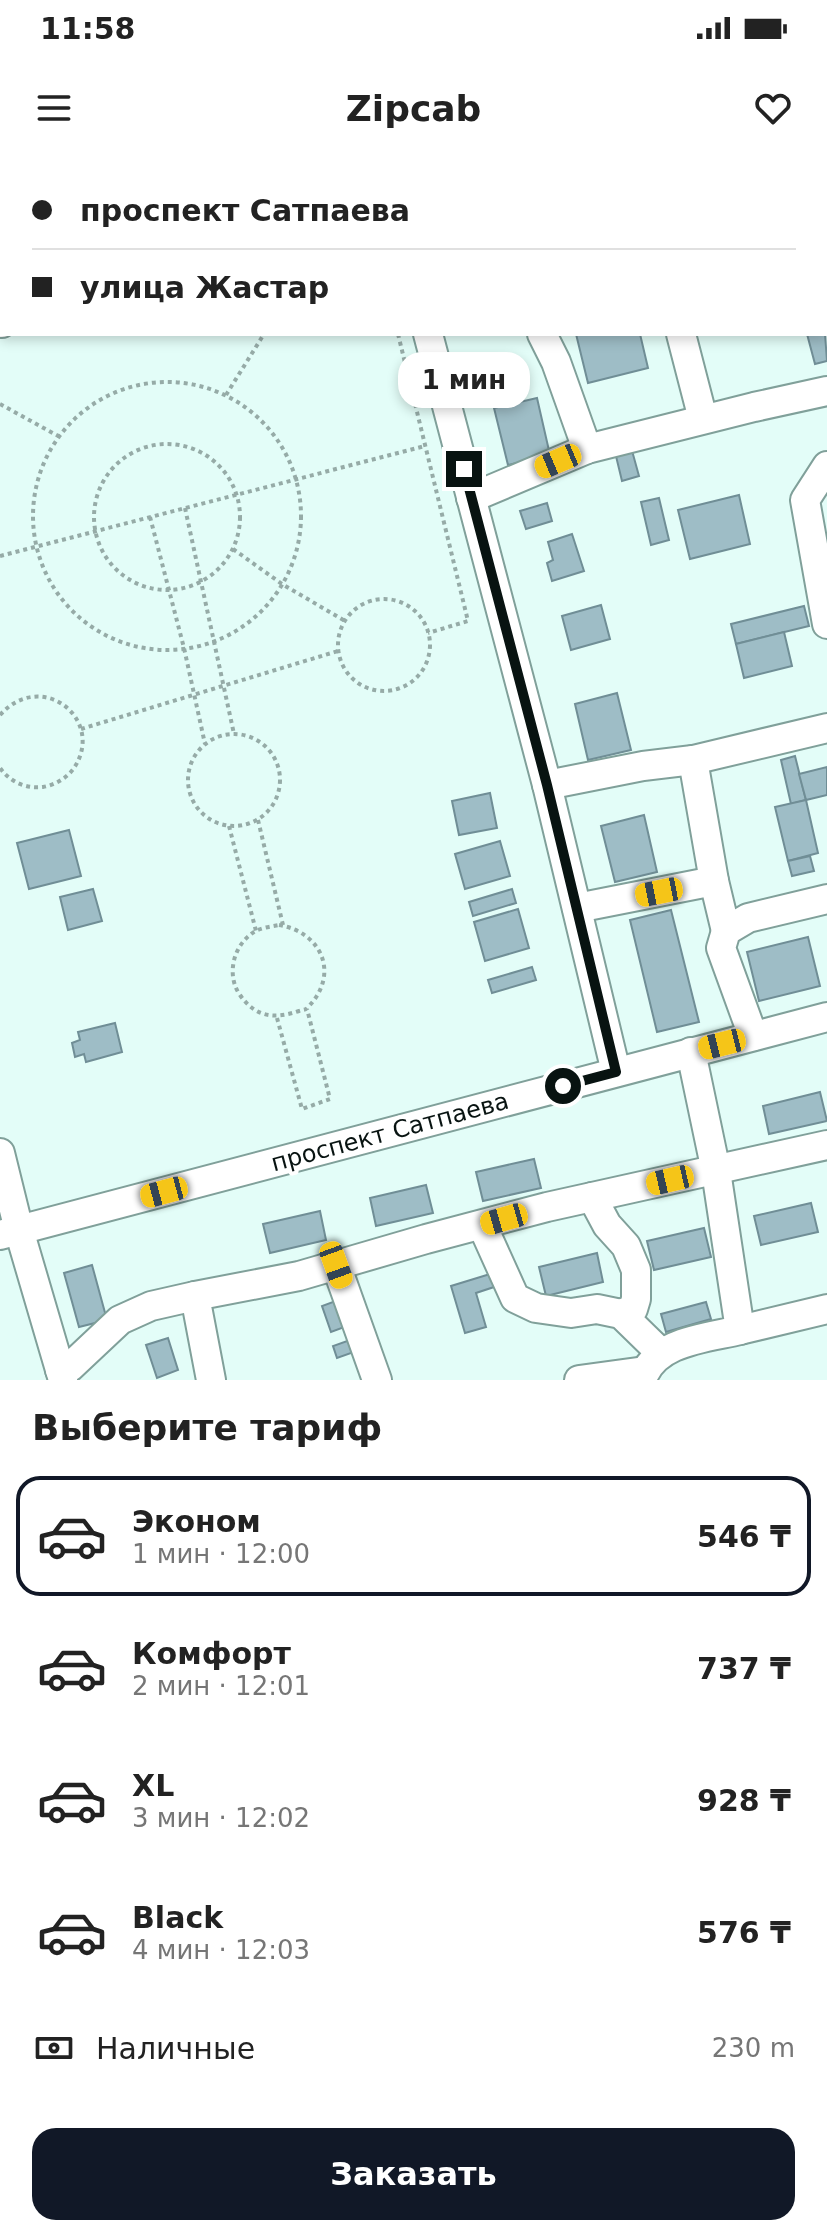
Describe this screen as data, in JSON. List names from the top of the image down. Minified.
{"streets":{"street":["проспект Сатпаева"]},"page":{"status":"11:58","header":"Zipcab","banner":["проспект Сатпаева","улица Жастар"],"bubble":"1 мин","heading":"Выберите тариф","list":[{"name":"Эконом","note":"1 мин · 12:00","value":"546 ₸"},{"name":"Комфорт","note":"2 мин · 12:01","value":"737 ₸"},{"name":"XL","note":"3 мин · 12:02","value":"928 ₸"},{"name":"Black","note":"4 мин · 12:03","value":"576 ₸"}],"pay":["Наличные","230 m"],"buttons":"Заказать"}}
